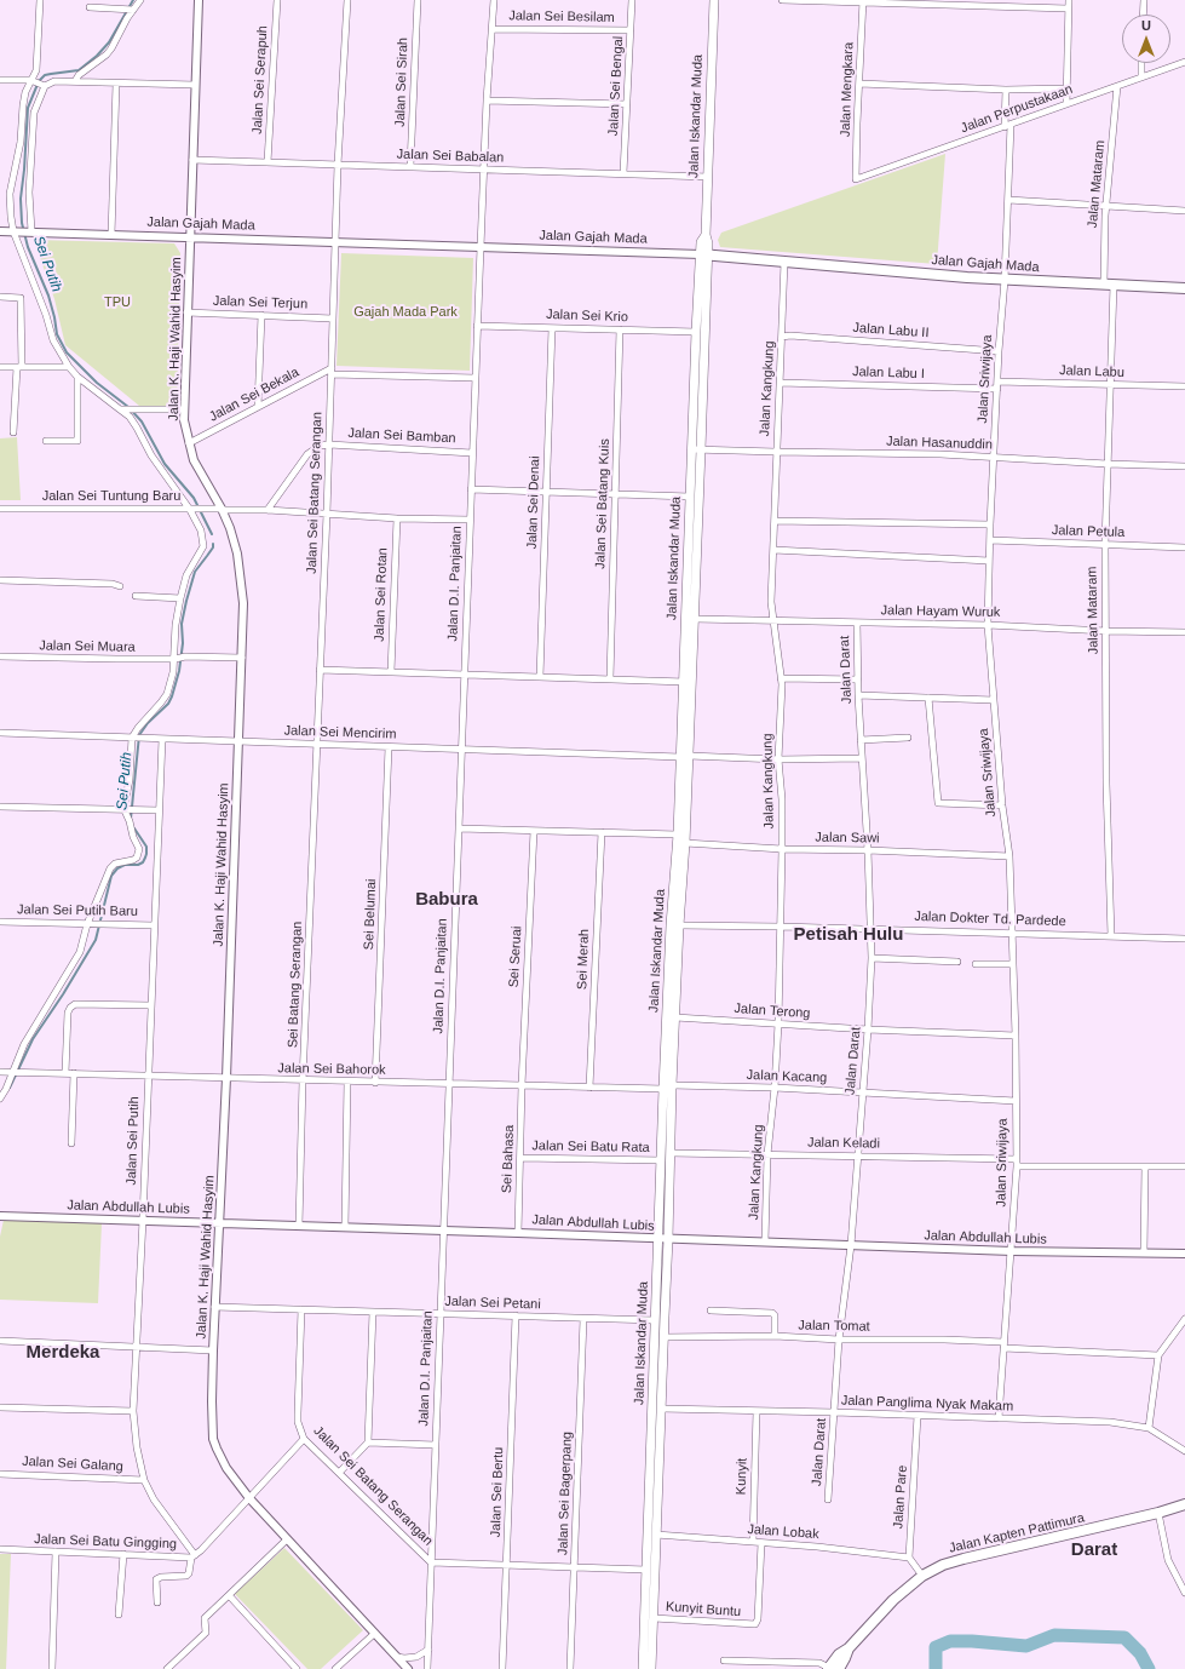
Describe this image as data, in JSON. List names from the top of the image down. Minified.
{"streets":{"main road":["Jalan Iskandar Muda","Jalan Gajah Mada","Jalan Kapten Pattimura"],"street":["Jalan Sei Besilam","Jalan Sei Serapuh","Jalan Sei Sirah","Jalan Sei Bengal","Jalan Mengkara","Jalan Perpustakaan","Jalan Sei Babalan","Jalan Mataram","Jalan Sei Terjun","Jalan Sei Krio","Jalan Labu II","Jalan K. Haji Wahid Hasyim","Jalan Labu","Jalan Labu I","Jalan Sriwijaya","Jalan Kangkung","Jalan Sei Bekala","Jalan Sei Bamban","Jalan Hasanuddin","Jalan Sei Batang Serangan","Jalan Sei Tuntung Baru","Jalan Sei Denai","Jalan Sei Batang Kuis","Jalan Petula","Jalan D.I. Panjaitan","Jalan Sei Rotan","Jalan Hayam Wuruk","Jalan Sei Muara","Jalan Darat","Jalan Sei Mencirim","Jalan Sawi","Jalan Sei Putih Baru","Sei Belumai","Jalan Dokter Td. Pardede","Sei Seruai","Sei Merah","Sei Batang Serangan","Jalan Terong","Jalan Sei Bahorok","Jalan Kacang","Jalan Sei Putih","Jalan Keladi","Jalan Sei Batu Rata","Sei Bahasa","Jalan Abdullah Lubis","Jalan Sei Petani","Jalan Tomat","Jalan Panglima Nyak Makam","Jalan Sei Galang","Kunyit","Jalan Sei Bertu","Jalan Sei Bagerpang","Jalan Pare","Jalan Lobak","Jalan Sei Batu Gingging","Kunyit Buntu"]},"crossings":[["Jalan Sei Besilam","Jalan Sei Bengal"],["Jalan Sei Besilam","Jalan D.I. Panjaitan"],["Jalan Sei Serapuh","Jalan Sei Babalan"],["Jalan Sei Sirah","Jalan Sei Babalan"],["Jalan Sei Bengal","Jalan Sei Babalan"],["Jalan Mengkara","Jalan Perpustakaan"],["Jalan Perpustakaan","Jalan Mataram"],["Jalan Perpustakaan","Jalan Sriwijaya"],["Jalan Iskandar Muda","Jalan Sei Babalan"],["Jalan Iskandar Muda","Jalan Gajah Mada"],["Jalan Iskandar Muda","Jalan Sei Krio"],["Jalan Iskandar Muda","Jalan Hasanuddin"],["Jalan Iskandar Muda","Jalan Hayam Wuruk"],["Jalan Iskandar Muda","Jalan Sei Mencirim"],["Jalan Iskandar Muda","Jalan Sawi"],["Jalan Iskandar Muda","Jalan Dokter Td. Pardede"],["Jalan Iskandar Muda","Jalan Terong"],["Jalan Iskandar Muda","Jalan Sei Bahorok"],["Jalan Iskandar Muda","Jalan Kacang"],["Jalan Iskandar Muda","Jalan Keladi"],["Jalan Iskandar Muda","Jalan Sei Batu Rata"],["Jalan Iskandar Muda","Jalan Abdullah Lubis"],["Jalan Iskandar Muda","Jalan Sei Petani"],["Jalan Iskandar Muda","Jalan Tomat"],["Jalan Iskandar Muda","Jalan Panglima Nyak Makam"],["Jalan Iskandar Muda","Jalan Lobak"],["Jalan Iskandar Muda","Kunyit Buntu"],["Jalan Sei Babalan","Jalan K. Haji Wahid Hasyim"],["Jalan Sei Babalan","Jalan Sei Batang Serangan"],["Jalan Sei Babalan","Jalan D.I. Panjaitan"],["Jalan Mataram","Jalan Gajah Mada"],["Jalan Mataram","Jalan Labu"],["Jalan Mataram","Jalan Hasanuddin"],["Jalan Mataram","Jalan Petula"],["Jalan Mataram","Jalan Hayam Wuruk"],["Jalan Mataram","Jalan Dokter Td. Pardede"],["Jalan Gajah Mada","Jalan K. Haji Wahid Hasyim"],["Jalan Gajah Mada","Jalan Sriwijaya"],["Jalan Gajah Mada","Jalan Kangkung"],["Jalan Gajah Mada","Jalan Sei Batang Serangan"],["Jalan Gajah Mada","Jalan D.I. Panjaitan"],["Jalan Sei Terjun","Jalan K. Haji Wahid Hasyim"],["Jalan Sei Terjun","Jalan Sei Batang Serangan"],["Jalan Sei Krio","Jalan Sei Denai"],["Jalan Sei Krio","Jalan Sei Batang Kuis"],["Jalan Sei Krio","Jalan D.I. Panjaitan"],["Jalan Labu II","Jalan Sriwijaya"],["Jalan Labu II","Jalan Kangkung"],["Jalan K. Haji Wahid Hasyim","Jalan Sei Bekala"],["Jalan K. Haji Wahid Hasyim","Jalan Sei Tuntung Baru"],["Jalan K. Haji Wahid Hasyim","Jalan Sei Muara"],["Jalan K. Haji Wahid Hasyim","Jalan Sei Mencirim"],["Jalan K. Haji Wahid Hasyim","Jalan Sei Bahorok"],["Jalan K. Haji Wahid Hasyim","Jalan Abdullah Lubis"],["Jalan K. Haji Wahid Hasyim","Jalan Sei Petani"],["Jalan K. Haji Wahid Hasyim","Jalan Sei Batu Gingging"],["Jalan Labu","Jalan Sriwijaya"],["Jalan Labu I","Jalan Sriwijaya"],["Jalan Labu I","Jalan Kangkung"],["Jalan Sriwijaya","Jalan Hasanuddin"],["Jalan Sriwijaya","Jalan Petula"],["Jalan Sriwijaya","Jalan Hayam Wuruk"],["Jalan Sriwijaya","Jalan Sawi"],["Jalan Sriwijaya","Jalan Dokter Td. Pardede"],["Jalan Sriwijaya","Jalan Terong"],["Jalan Sriwijaya","Jalan Kacang"],["Jalan Sriwijaya","Jalan Keladi"],["Jalan Sriwijaya","Jalan Abdullah Lubis"],["Jalan Sriwijaya","Jalan Tomat"],["Jalan Sriwijaya","Jalan Panglima Nyak Makam"],["Jalan Kangkung","Jalan Hasanuddin"],["Jalan Kangkung","Jalan Hayam Wuruk"],["Jalan Kangkung","Jalan Sei Mencirim"],["Jalan Kangkung","Jalan Sawi"],["Jalan Kangkung","Jalan Dokter Td. Pardede"],["Jalan Kangkung","Jalan Terong"],["Jalan Kangkung","Jalan Kacang"],["Jalan Kangkung","Jalan Keladi"],["Jalan Kangkung","Jalan Abdullah Lubis"],["Jalan Sei Bekala","Jalan Sei Batang Serangan"],["Jalan Sei Bekala","Jalan D.I. Panjaitan"],["Jalan Sei Bamban","Jalan Sei Batang Serangan"],["Jalan Sei Bamban","Jalan D.I. Panjaitan"],["Jalan Sei Batang Serangan","Jalan Sei Tuntung Baru"],["Jalan Sei Batang Serangan","Jalan D.I. Panjaitan"],["Jalan Sei Batang Serangan","Jalan Sei Mencirim"],["Jalan Sei Batang Serangan","Sei Batang Serangan"],["Jalan Sei Batang Serangan","Jalan Sei Petani"],["Jalan Sei Batang Serangan","Jalan Sei Batu Gingging"],["Jalan Sei Tuntung Baru","Jalan D.I. Panjaitan"],["Jalan Sei Tuntung Baru","Jalan Sei Rotan"],["Jalan D.I. Panjaitan","Jalan Sei Mencirim"],["Jalan D.I. Panjaitan","Jalan Sawi"],["Jalan D.I. Panjaitan","Jalan Sei Bahorok"],["Jalan D.I. Panjaitan","Jalan Abdullah Lubis"],["Jalan D.I. Panjaitan","Jalan Sei Petani"],["Jalan Hayam Wuruk","Jalan Darat"],["Jalan Darat","Jalan Sei Mencirim"],["Jalan Darat","Jalan Sawi"],["Jalan Darat","Jalan Dokter Td. Pardede"],["Jalan Darat","Jalan Terong"],["Jalan Darat","Jalan Kacang"],["Jalan Darat","Jalan Keladi"],["Jalan Darat","Jalan Abdullah Lubis"],["Jalan Darat","Jalan Tomat"],["Jalan Darat","Jalan Panglima Nyak Makam"],["Jalan Sei Mencirim","Sei Belumai"],["Jalan Sei Mencirim","Sei Batang Serangan"],["Jalan Sei Mencirim","Jalan Sei Putih"],["Jalan Sawi","Sei Seruai"],["Jalan Sawi","Sei Merah"],["Jalan Sei Putih Baru","Jalan Sei Putih"],["Sei Belumai","Jalan Sei Bahorok"],["Sei Seruai","Jalan Sei Bahorok"],["Sei Seruai","Sei Bahasa"],["Sei Merah","Jalan Sei Bahorok"],["Sei Batang Serangan","Jalan Sei Bahorok"],["Sei Batang Serangan","Jalan Abdullah Lubis"],["Jalan Sei Bahorok","Jalan Kacang"],["Jalan Sei Bahorok","Jalan Sei Putih"],["Jalan Sei Bahorok","Sei Bahasa"],["Jalan Sei Putih","Jalan Abdullah Lubis"],["Jalan Sei Putih","Jalan Sei Galang"],["Jalan Sei Putih","Jalan Sei Batu Gingging"],["Jalan Sei Batu Rata","Sei Bahasa"],["Sei Bahasa","Jalan Abdullah Lubis"],["Jalan Sei Petani","Jalan Sei Bertu"],["Jalan Sei Petani","Jalan Sei Bagerpang"],["Jalan Panglima Nyak Makam","Kunyit"],["Jalan Panglima Nyak Makam","Jalan Pare"],["Kunyit","Jalan Lobak"],["Jalan Pare","Jalan Lobak"],["Jalan Lobak","Kunyit Buntu"]],"districts":["Babura","Petisah Hulu","Merdeka","Darat"],"water":["Sei Putih"],"parks":["TPU","Gajah Mada Park"],"north":"top"}
